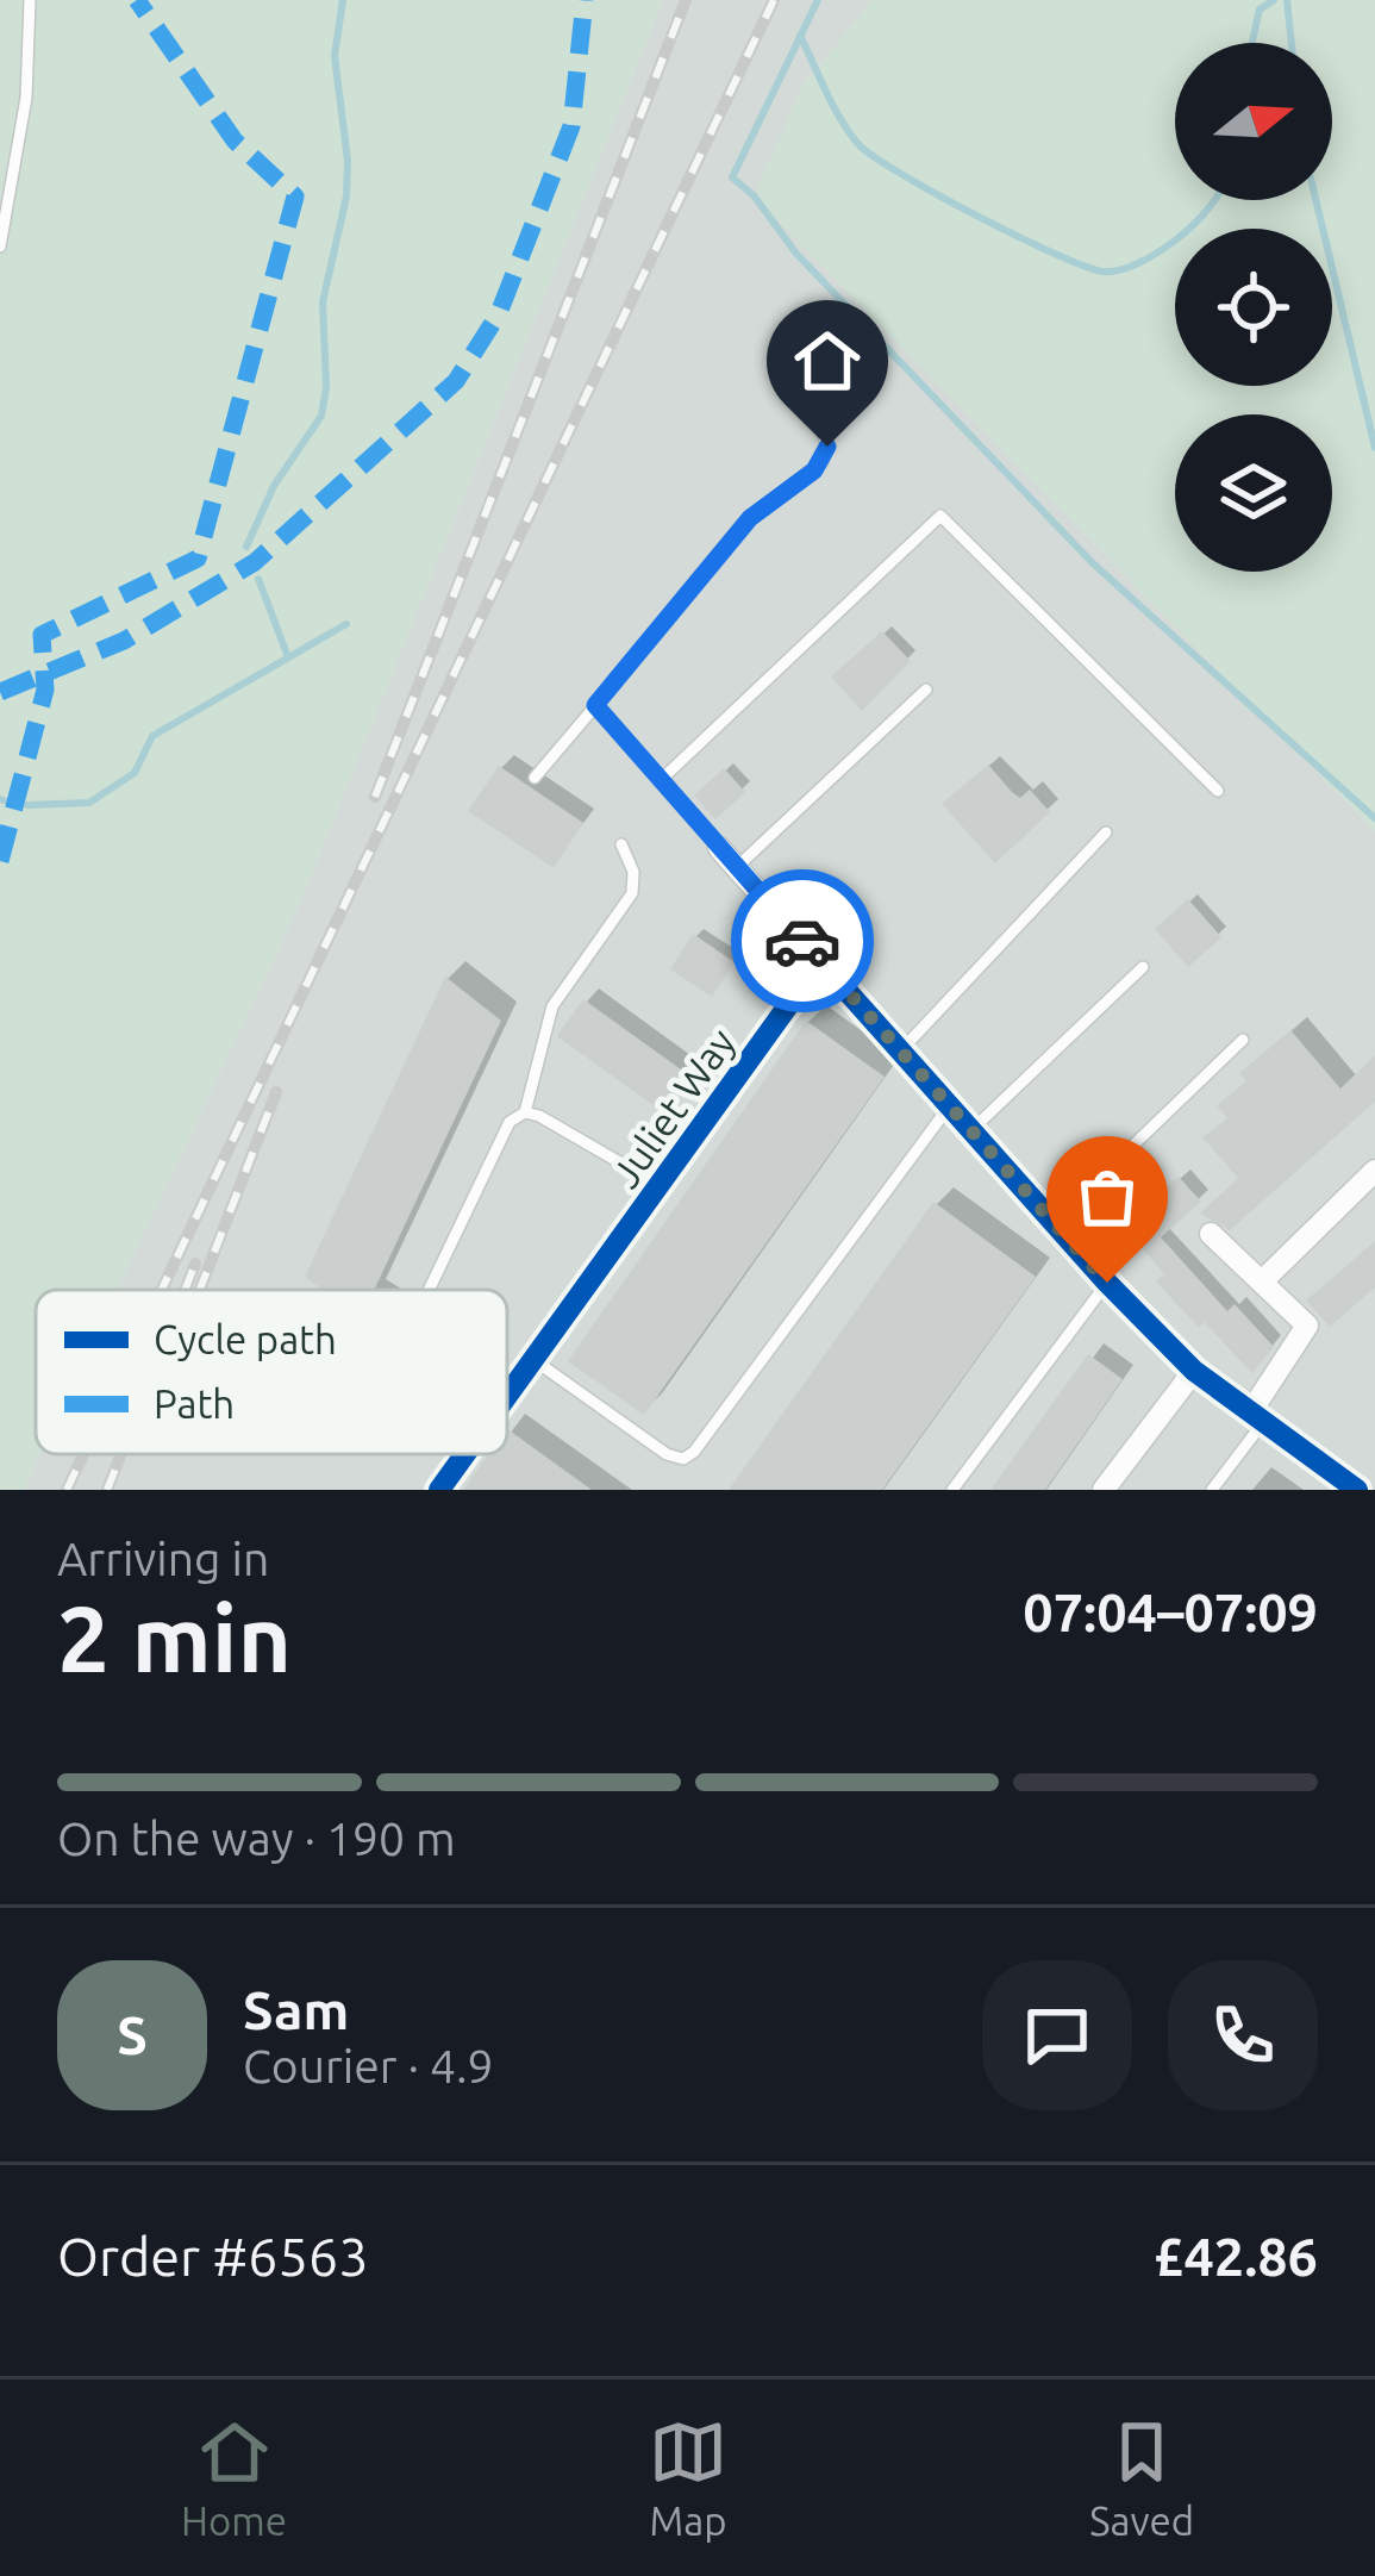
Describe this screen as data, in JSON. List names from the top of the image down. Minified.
{"streets":{"street":["Juliet Way"]},"legend":["Cycle path","Path"],"north":"right","page":{"heading":["2 min","Arriving in","07:04–07:09"],"panel":["Sam","Courier · 4.9","Order #6563","£42.86"],"bar":"On the way · 190 m","round":"S","tabs":["Home","Map","Saved"]}}
